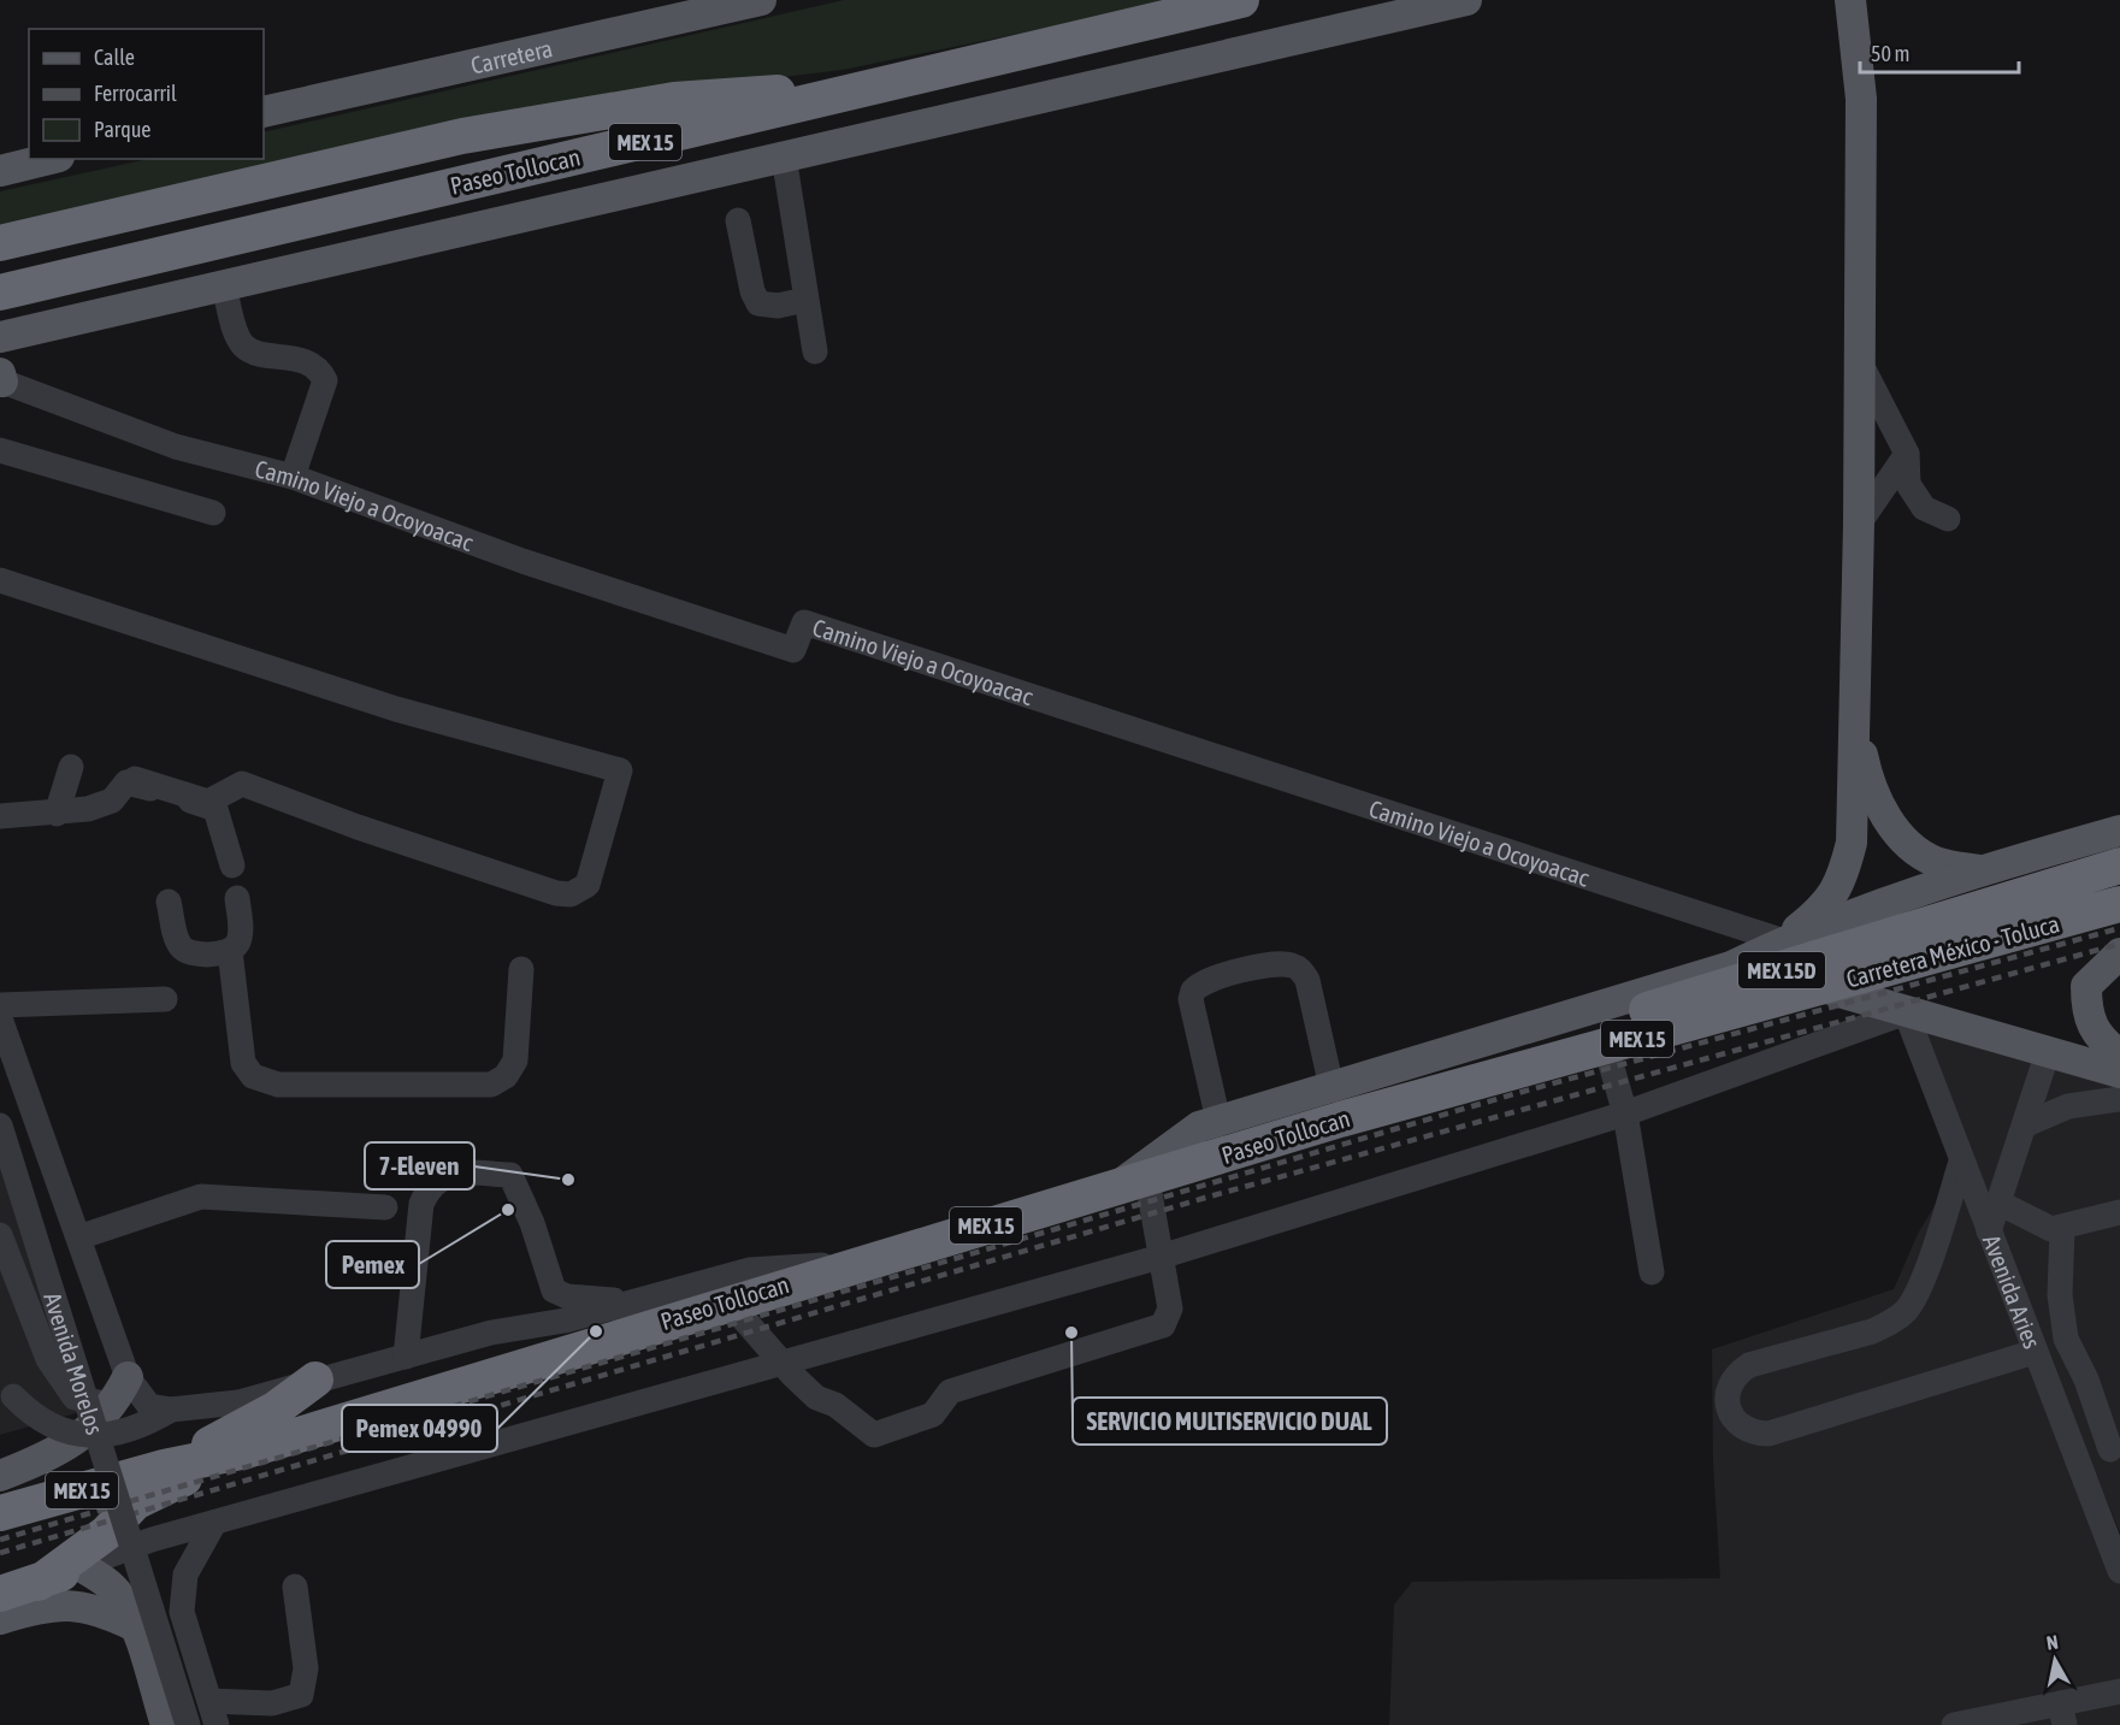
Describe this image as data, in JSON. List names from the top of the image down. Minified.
{"streets":{"highway":["MEX 15","Paseo Tollocan","Carretera México - Toluca","MEX 15D"],"main road":["Carretera"],"street":["Camino Viejo a Ocoyoacac","Avenida Aries","Avenida Morelos"]},"crossings":[["Paseo Tollocan","Carretera México - Toluca"],["Paseo Tollocan","MEX 15D"],["Carretera México - Toluca","MEX 15D"]],"places":["7-Eleven","Pemex","Pemex 04990","SERVICIO MULTISERVICIO DUAL"],"legend":["Calle","Ferrocarril","Parque"],"scale_bar":"50 m","north":"top"}
